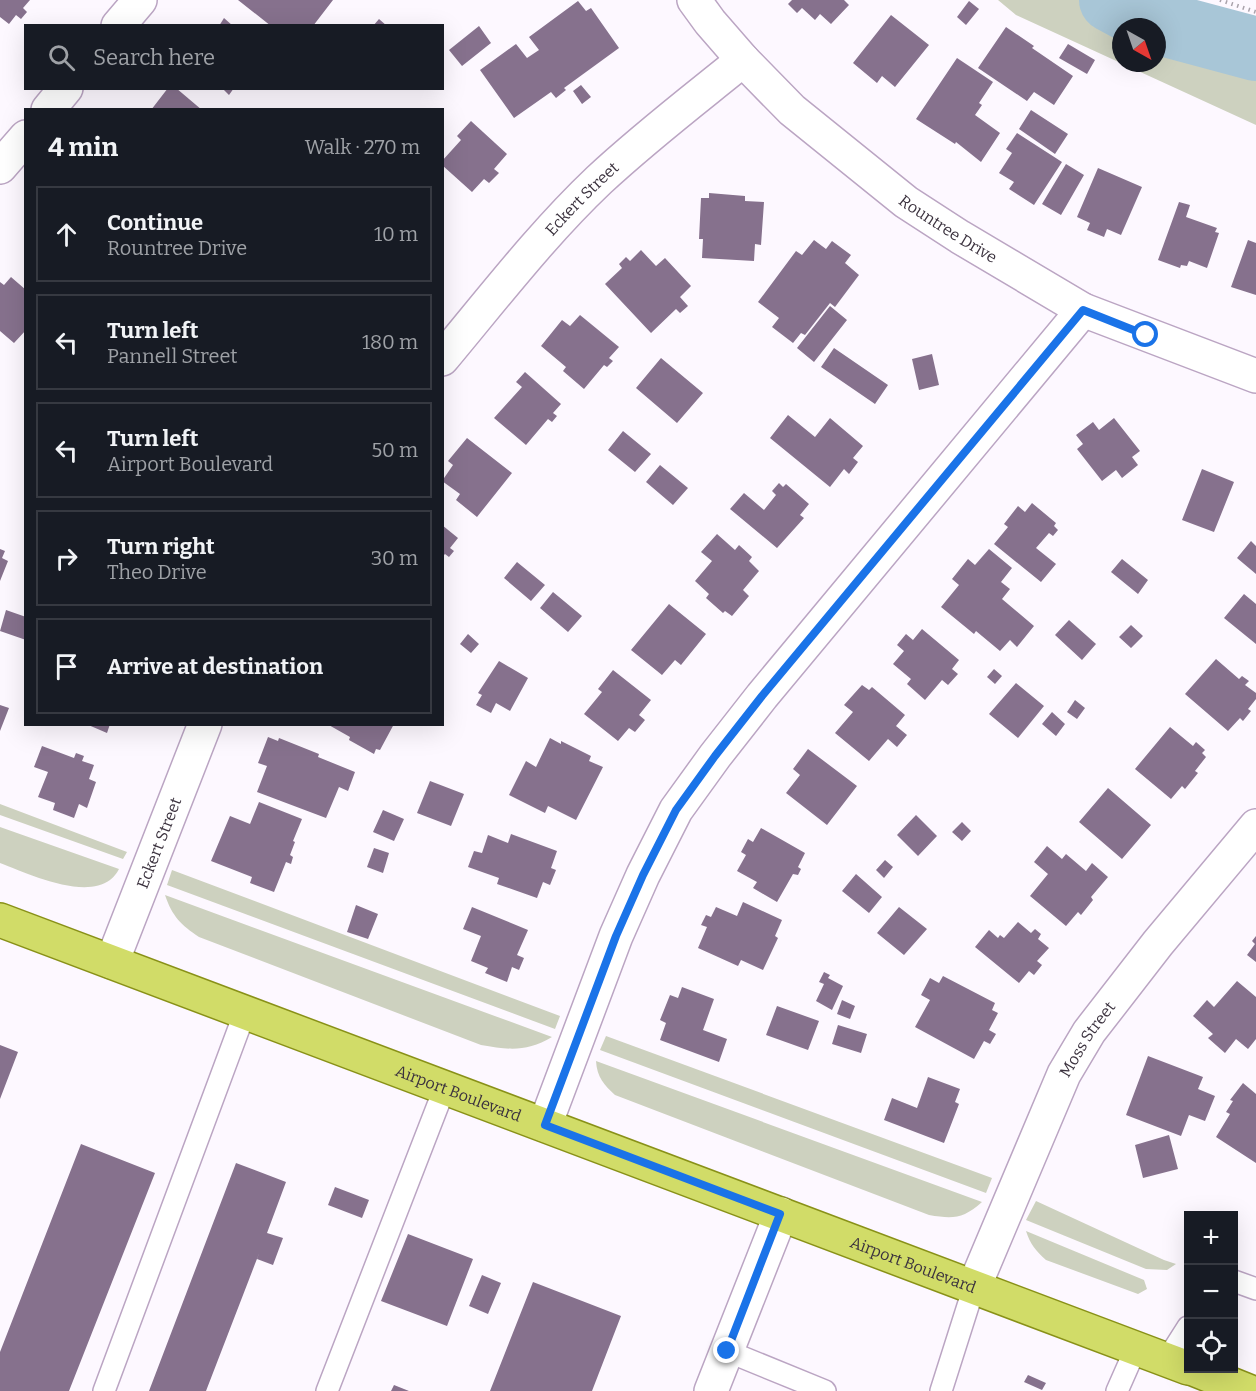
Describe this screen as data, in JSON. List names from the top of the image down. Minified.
{"streets":{"main road":["Airport Boulevard"],"street":["Eckert Street","Rountree Drive","Moss Street"]},"crossings":[["Eckert Street","Rountree Drive"],["Eckert Street","Airport Boulevard"],["Moss Street","Airport Boulevard"]],"north":"bottom right","page":{"search":"Search here","heading":["4 min","Walk · 270 m"],"list":[["Continue","Rountree Drive","10 m"],["Turn left","Pannell Street","180 m"],["Turn left","Airport Boulevard","50 m"],["Turn right","Theo Drive","30 m"],"Arrive at destination"],"map_buttons":["+","−"]}}
